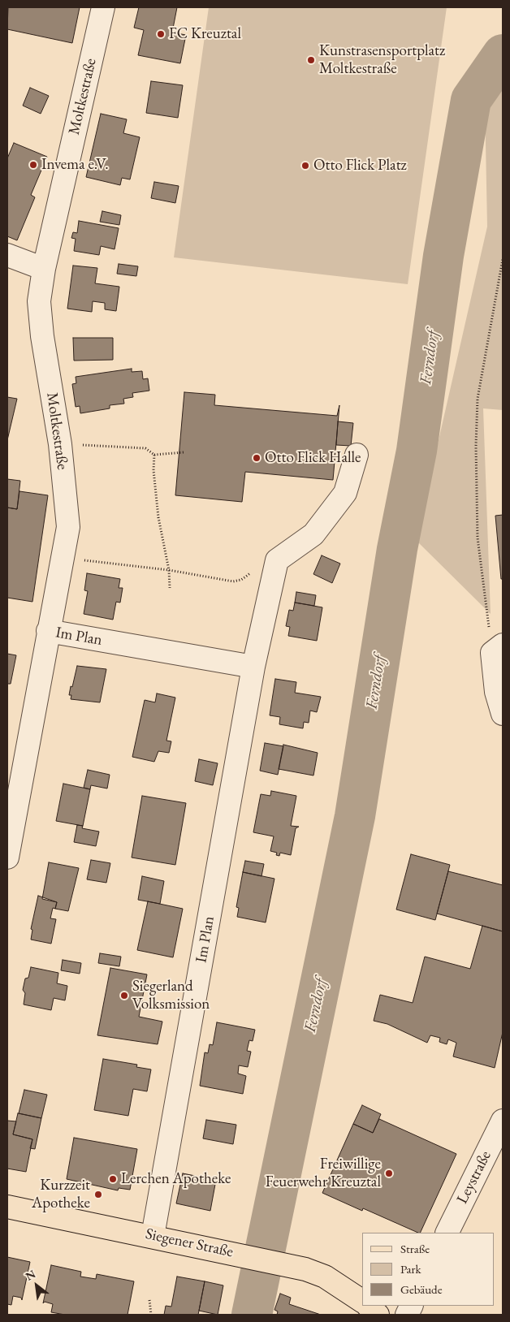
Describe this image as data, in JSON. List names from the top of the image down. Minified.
{"streets":{"main road":["Siegener Straße"],"street":["Moltkestraße","Im Plan","Leystraße"]},"crossings":[["Moltkestraße","Im Plan"],["Im Plan","Siegener Straße"]],"water":["Ferndorf"],"places":["FC Kreuztal","Kunstrasensportplatz Moltkestraße","Invema e.V.","Otto Flick Platz","Otto Flick Halle","Siegerland Volksmission","Freiwillige Feuerwehr Kreuztal","Lerchen Apotheke","Kurzzeit Apotheke"],"legend":["Straße","Park","Gebäude"],"north":"top left"}
